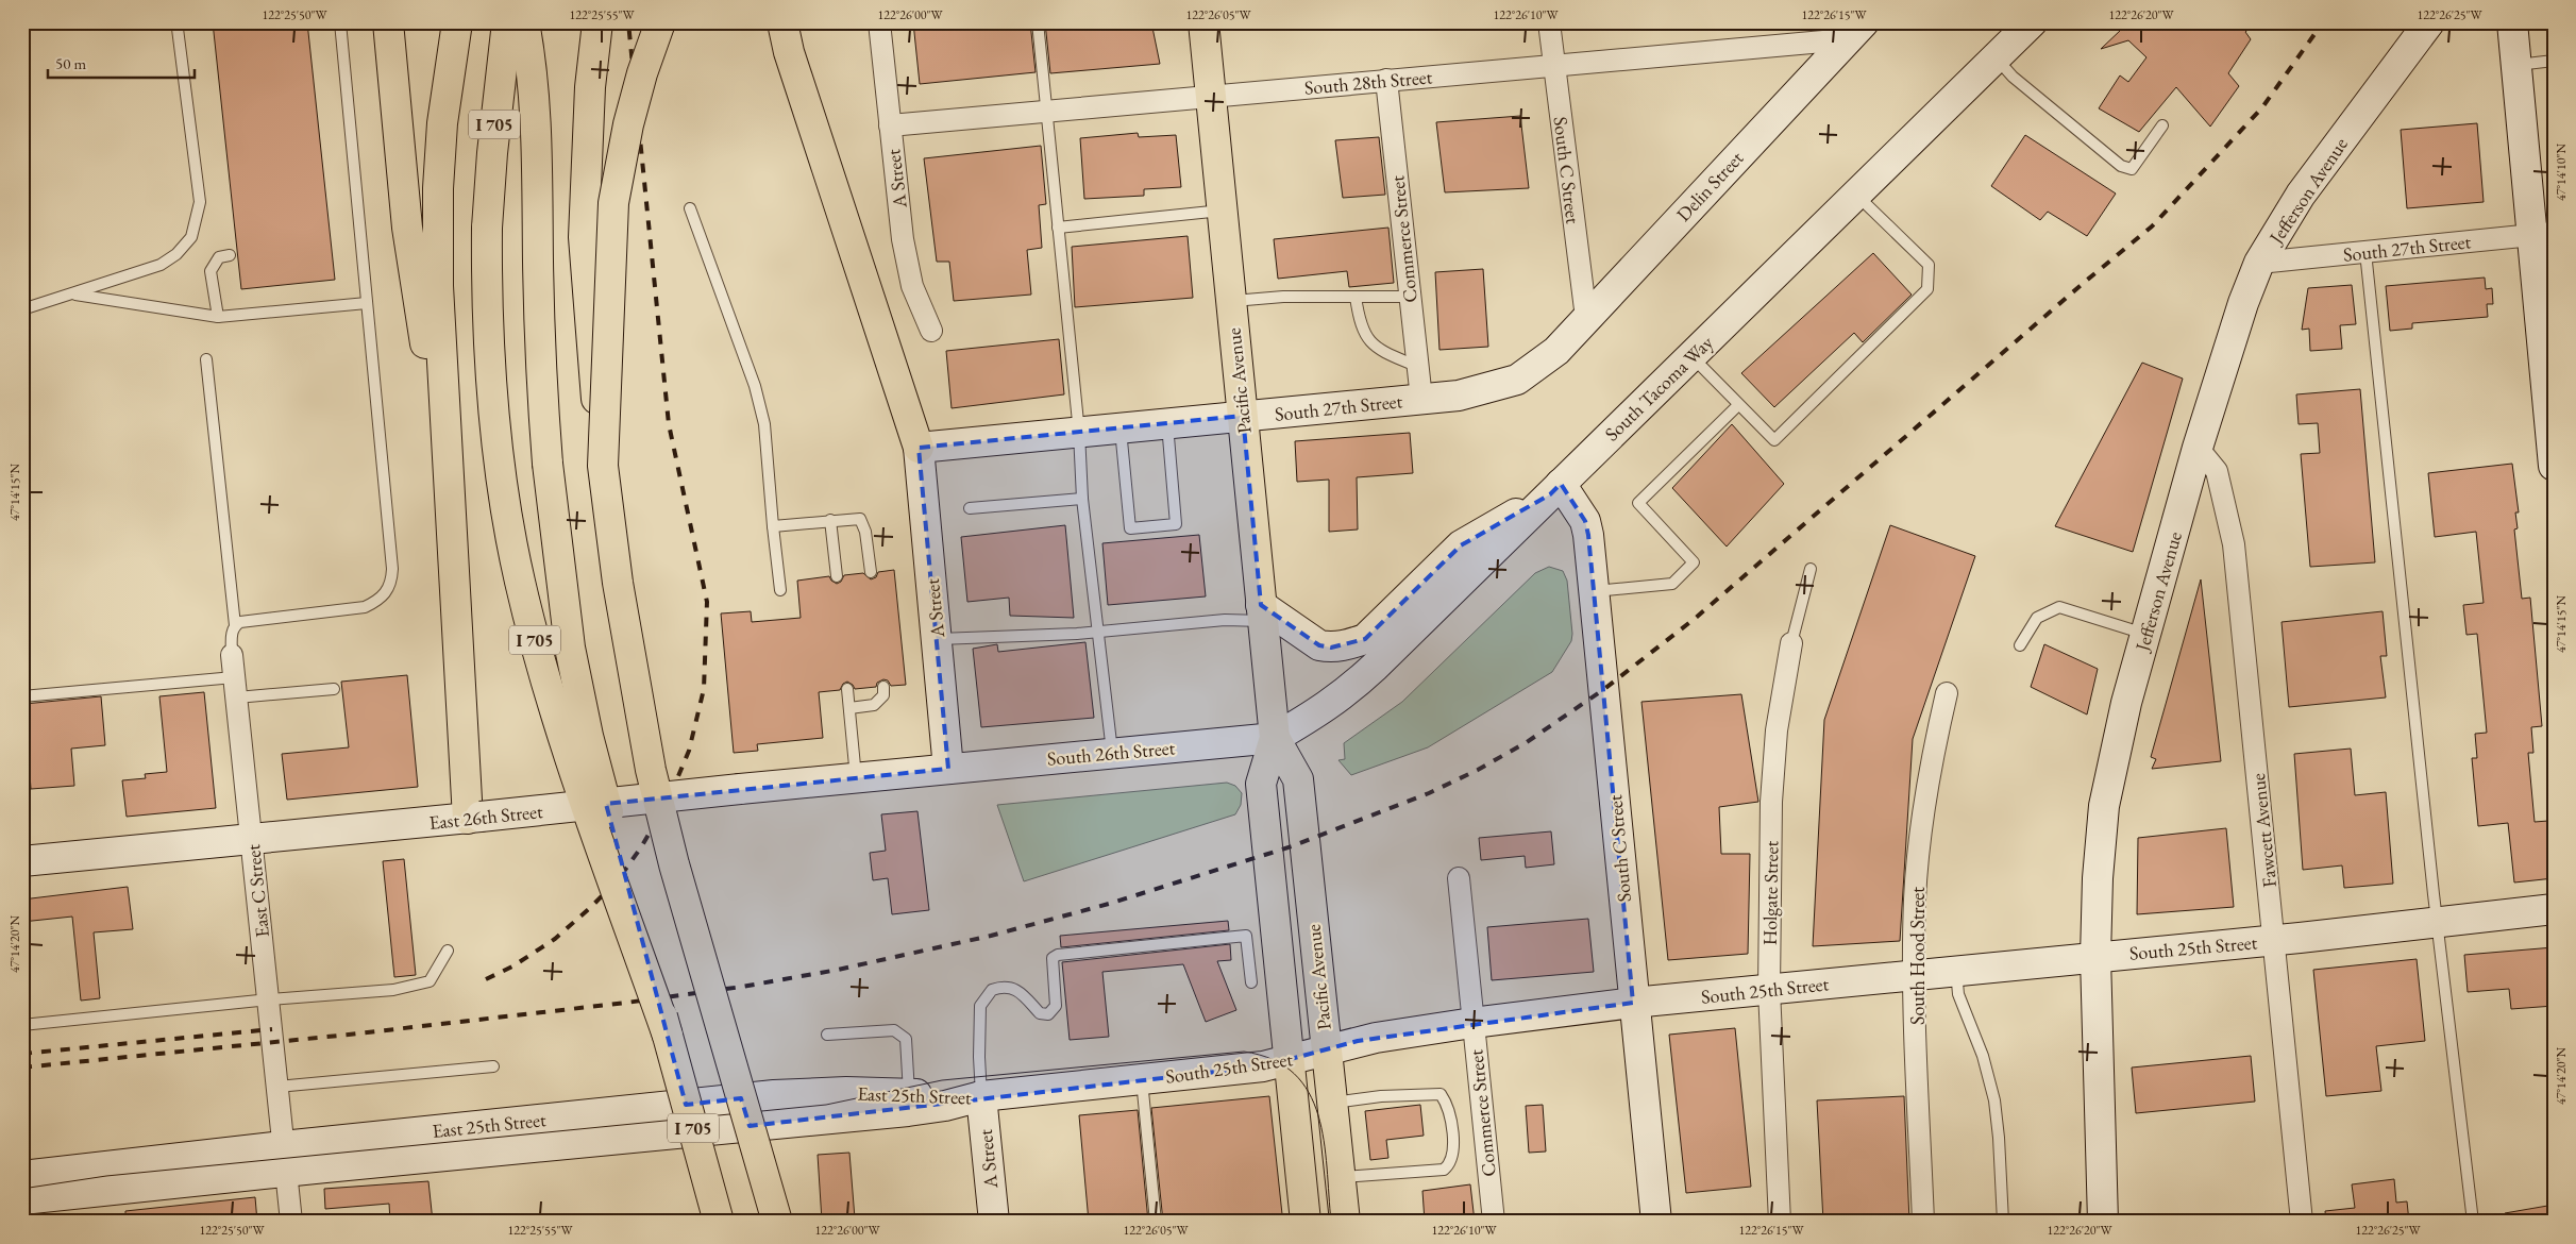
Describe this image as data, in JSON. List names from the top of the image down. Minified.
{"streets":{"main road":["I 705","Pacific Avenue"],"street":["South 28th Street","South C Street","A Street","Delin Street","Jefferson Avenue","Commerce Street","South 27th Street","South Tacoma Way","South 26th Street","East 26th Street","Fawcett Avenue","East C Street","Holgate Street","South 25th Street","South Hood Street","East 25th Street"]},"crossings":[["South 28th Street","South C Street"],["South 28th Street","A Street"],["South 28th Street","Delin Street"],["South 28th Street","Commerce Street"],["South 28th Street","Pacific Avenue"],["South C Street","Delin Street"],["South C Street","South Tacoma Way"],["South C Street","South 25th Street"],["A Street","South 27th Street"],["A Street","South 26th Street"],["A Street","East 26th Street"],["A Street","South 25th Street"],["A Street","East 25th Street"],["Delin Street","South 27th Street"],["Jefferson Avenue","South 27th Street"],["Jefferson Avenue","Fawcett Avenue"],["Jefferson Avenue","South 25th Street"],["Commerce Street","South 27th Street"],["Commerce Street","South 25th Street"],["South 27th Street","Pacific Avenue"],["Pacific Avenue","South Tacoma Way"],["Pacific Avenue","South 26th Street"],["Pacific Avenue","South 25th Street"],["South Tacoma Way","South 26th Street"],["South 26th Street","East 26th Street"],["East 26th Street","East C Street"],["Fawcett Avenue","South 25th Street"],["East C Street","East 25th Street"],["Holgate Street","South 25th Street"],["South 25th Street","South Hood Street"],["South 25th Street","East 25th Street"]],"scale_bar":"50 m","coordinates":["122°25'50\"W","122°25'55\"W","122°26'00\"W","122°26'05\"W","122°26'10\"W","122°26'15\"W","122°26'20\"W","122°26'25\"W","47°14'10\"N","47°14'15\"N","47°14'20\"N"]}
